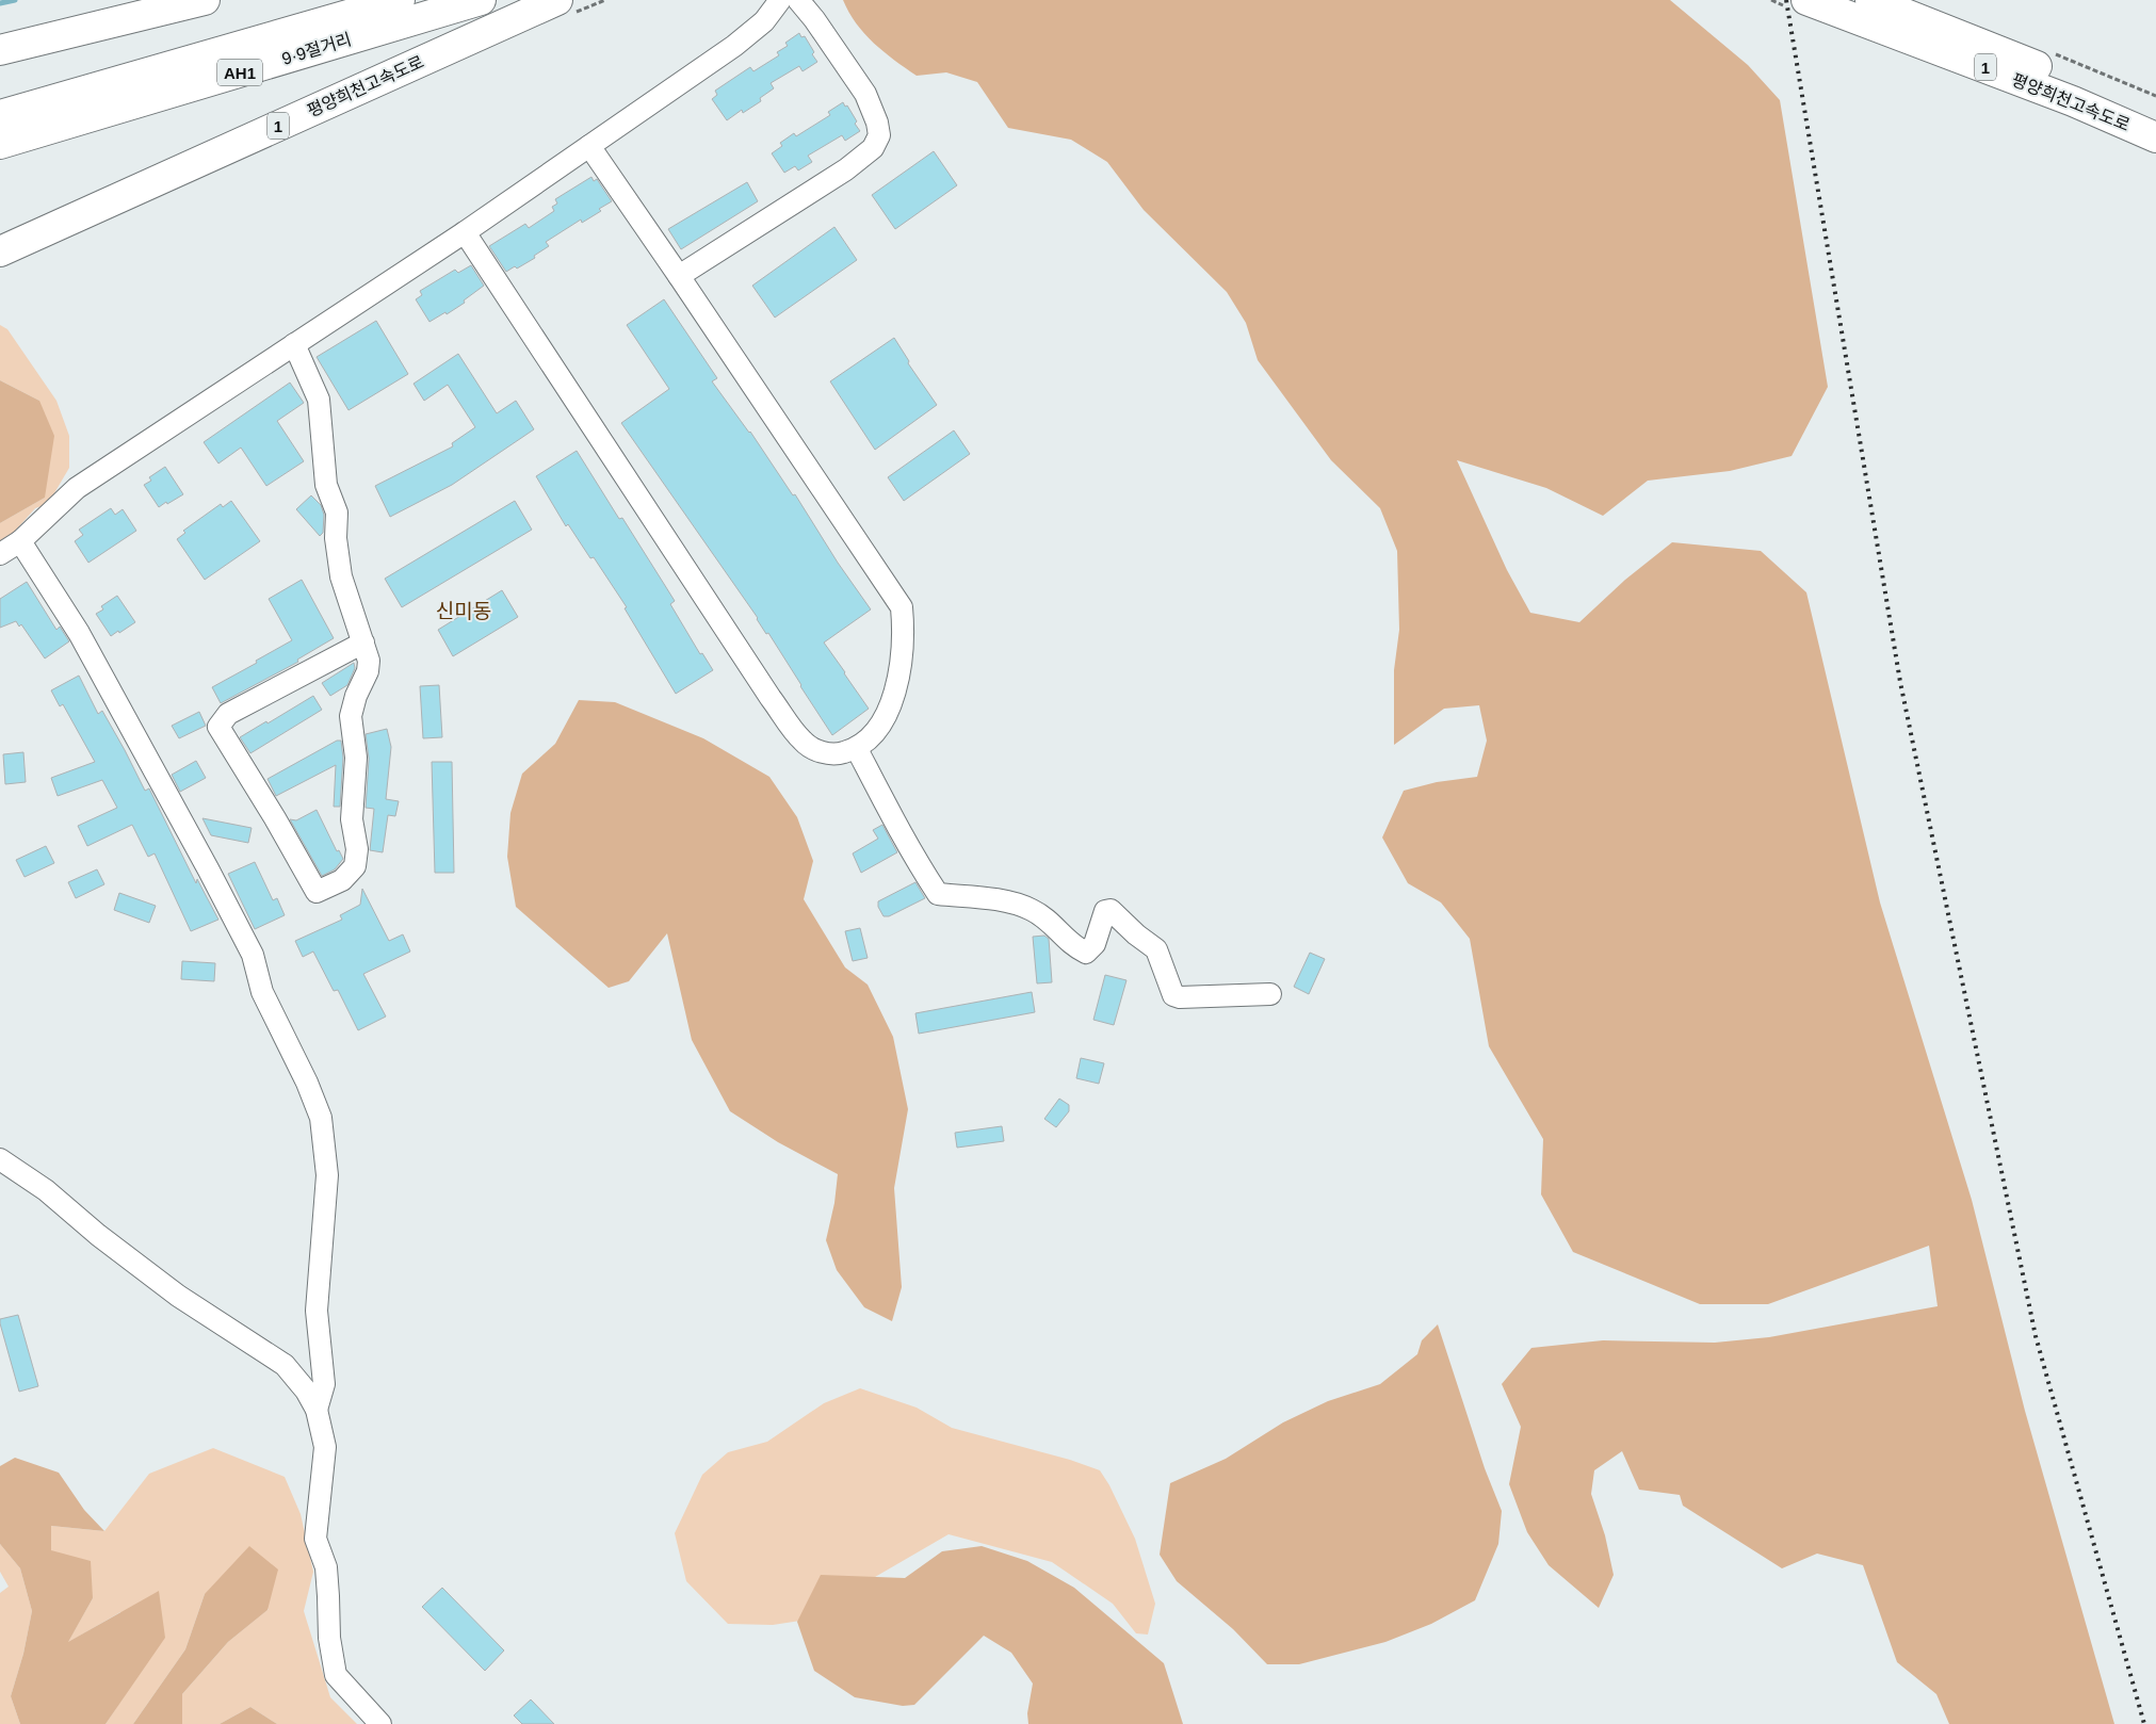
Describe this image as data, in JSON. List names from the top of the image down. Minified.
{"streets":{"highway":["9·9절거리","1","AH1","평양희천고속도로"]},"districts":["신미동"]}
